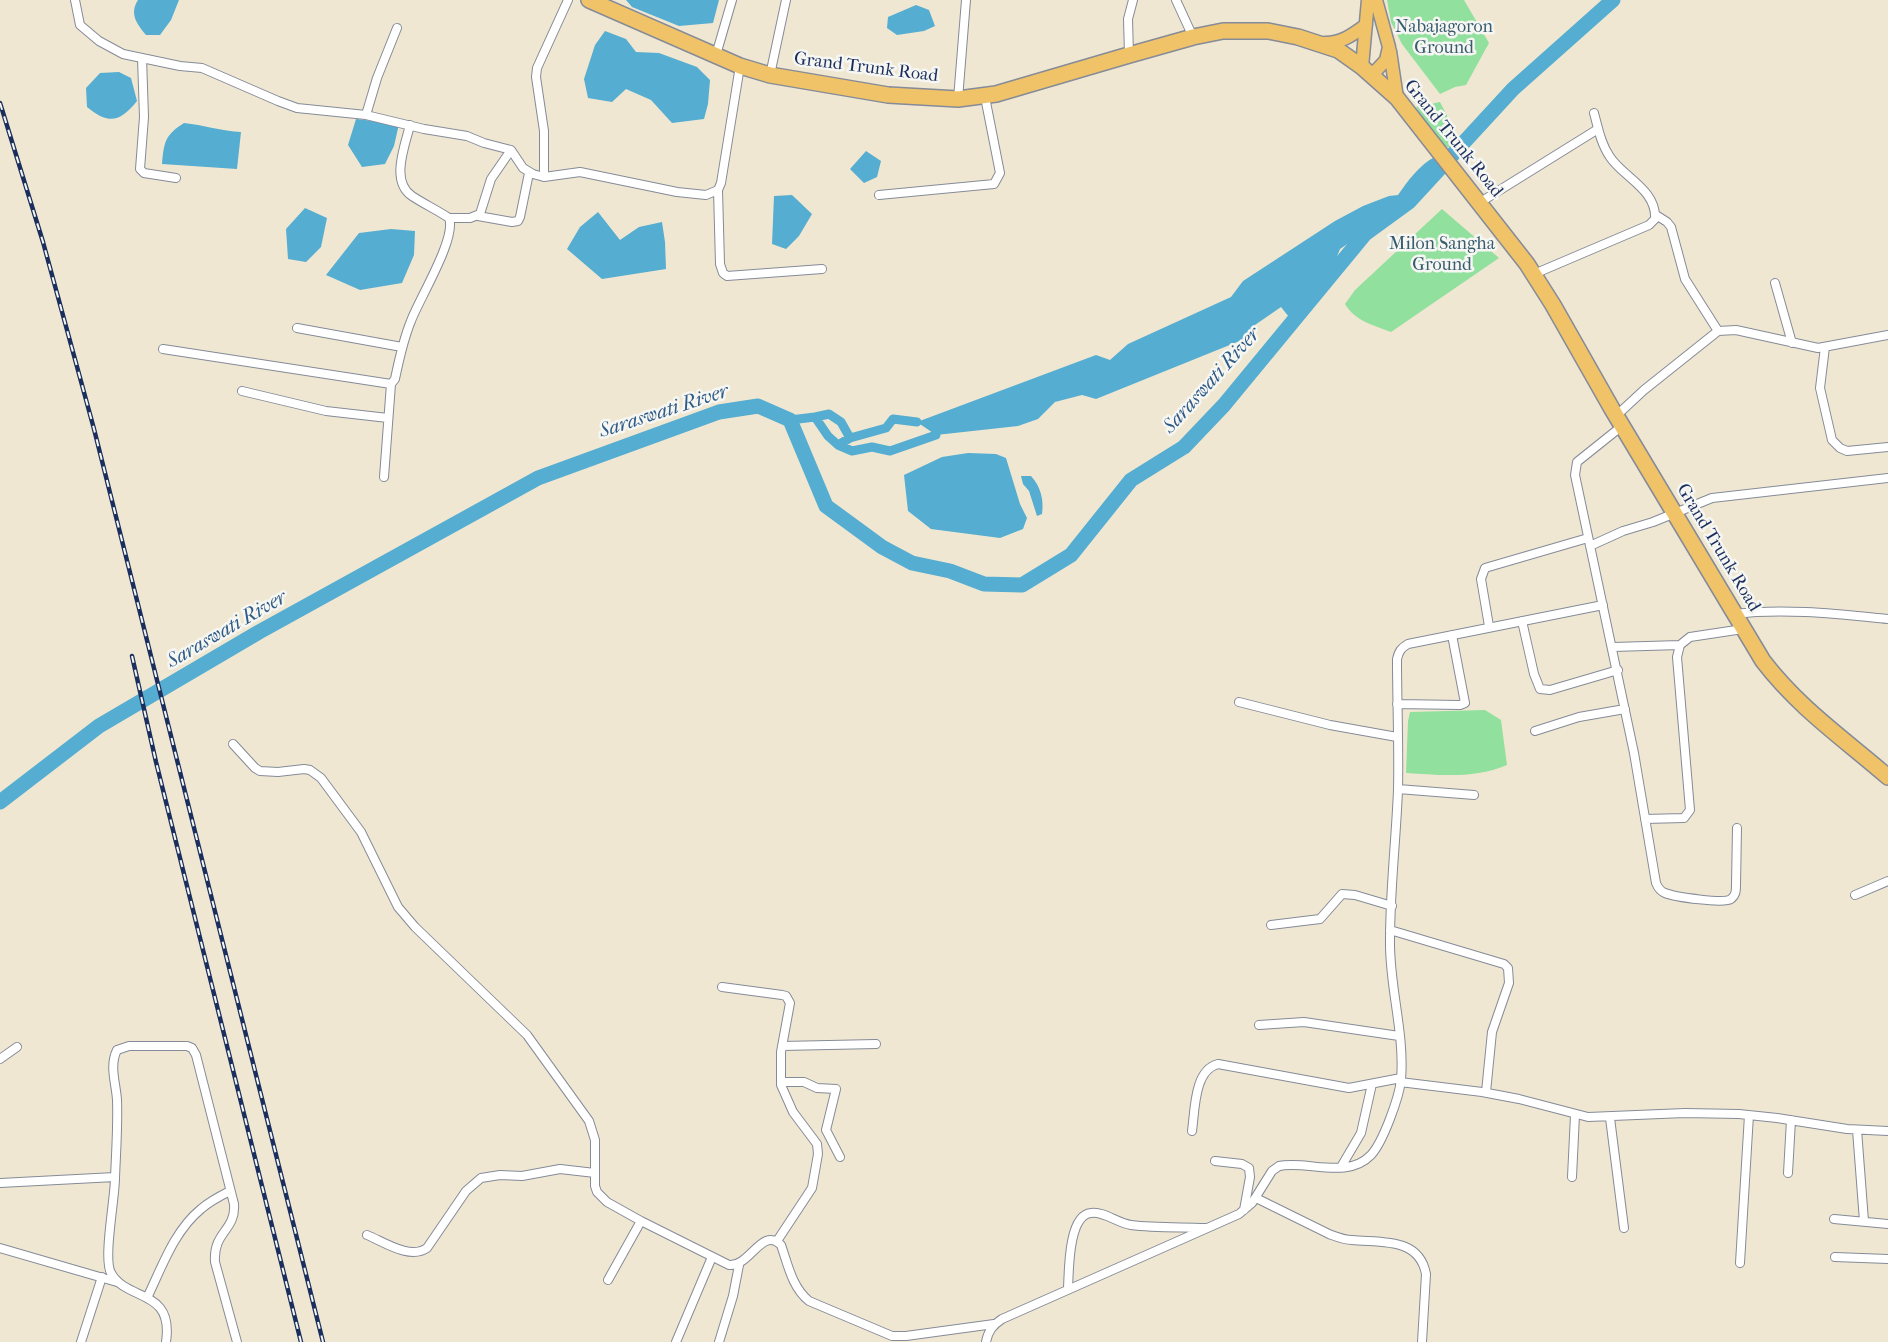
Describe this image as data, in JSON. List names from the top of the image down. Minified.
{"streets":{"highway":["Grand Trunk Road"]},"water":["Saraswati River"],"parks":["Nabajagoron Ground","Milon Sangha Ground"]}
